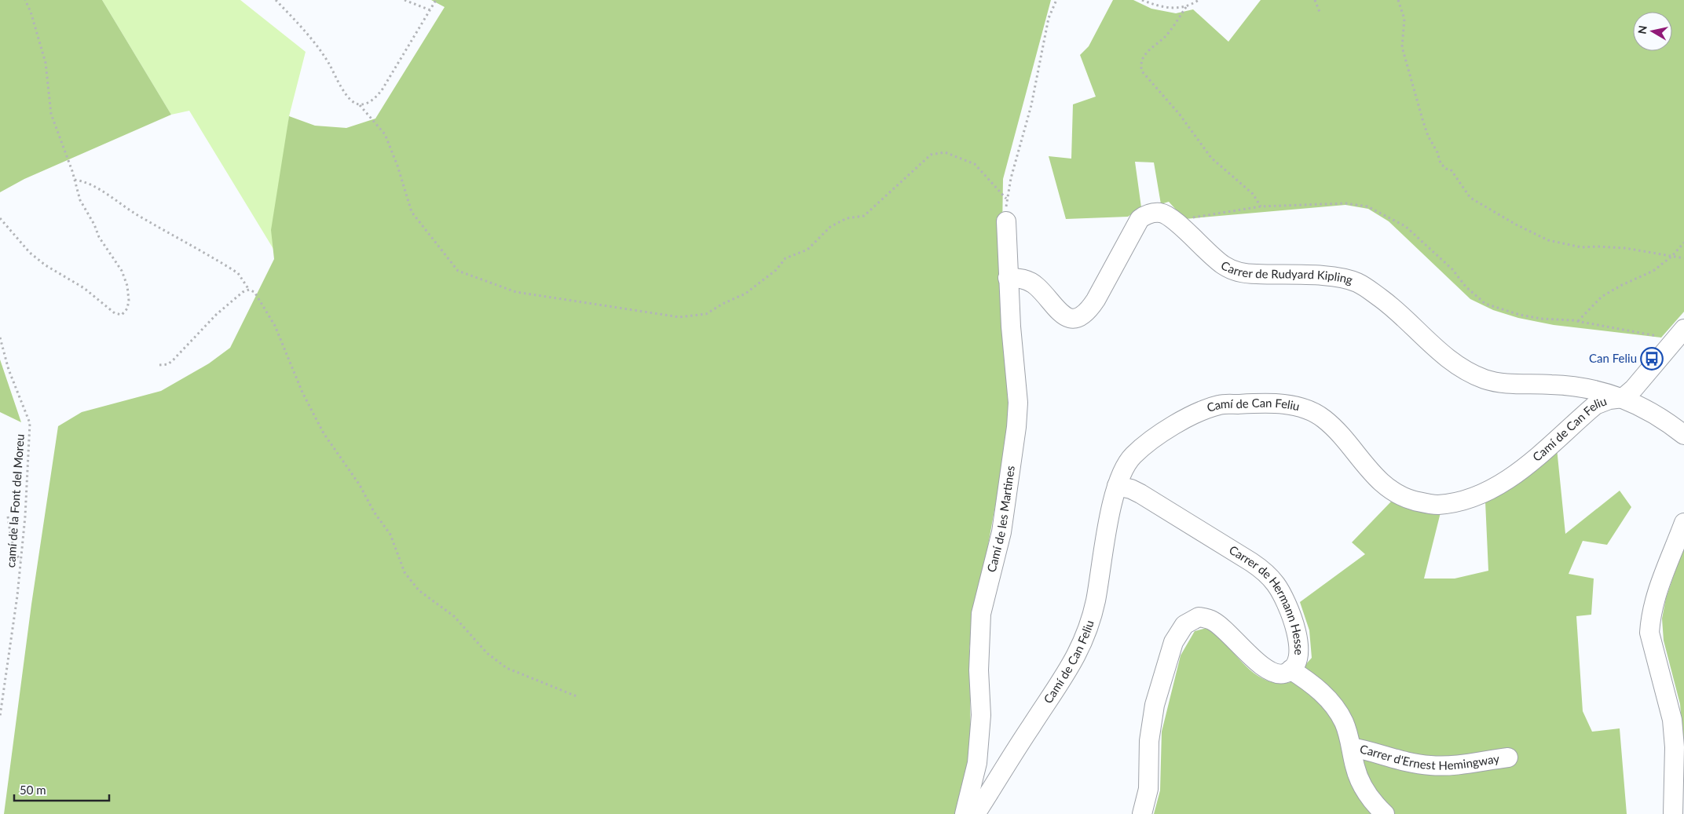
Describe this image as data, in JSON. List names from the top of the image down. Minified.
{"streets":{"street":["Carrer de Rudyard Kipling","Camí de Can Feliu","Camí de les Martines","Carrer de Hermann Hesse","Carrer d'Ernest Hemingway"],"path":["camí de la Font del Moreu"]},"crossings":[["Carrer de Rudyard Kipling","Camí de Can Feliu"],["Carrer de Rudyard Kipling","Camí de les Martines"],["Camí de Can Feliu","Carrer de Hermann Hesse"],["Carrer de Hermann Hesse","Carrer d'Ernest Hemingway"]],"places":{"bus stop":["Can Feliu"]},"scale_bar":"50 m","north":"left"}
